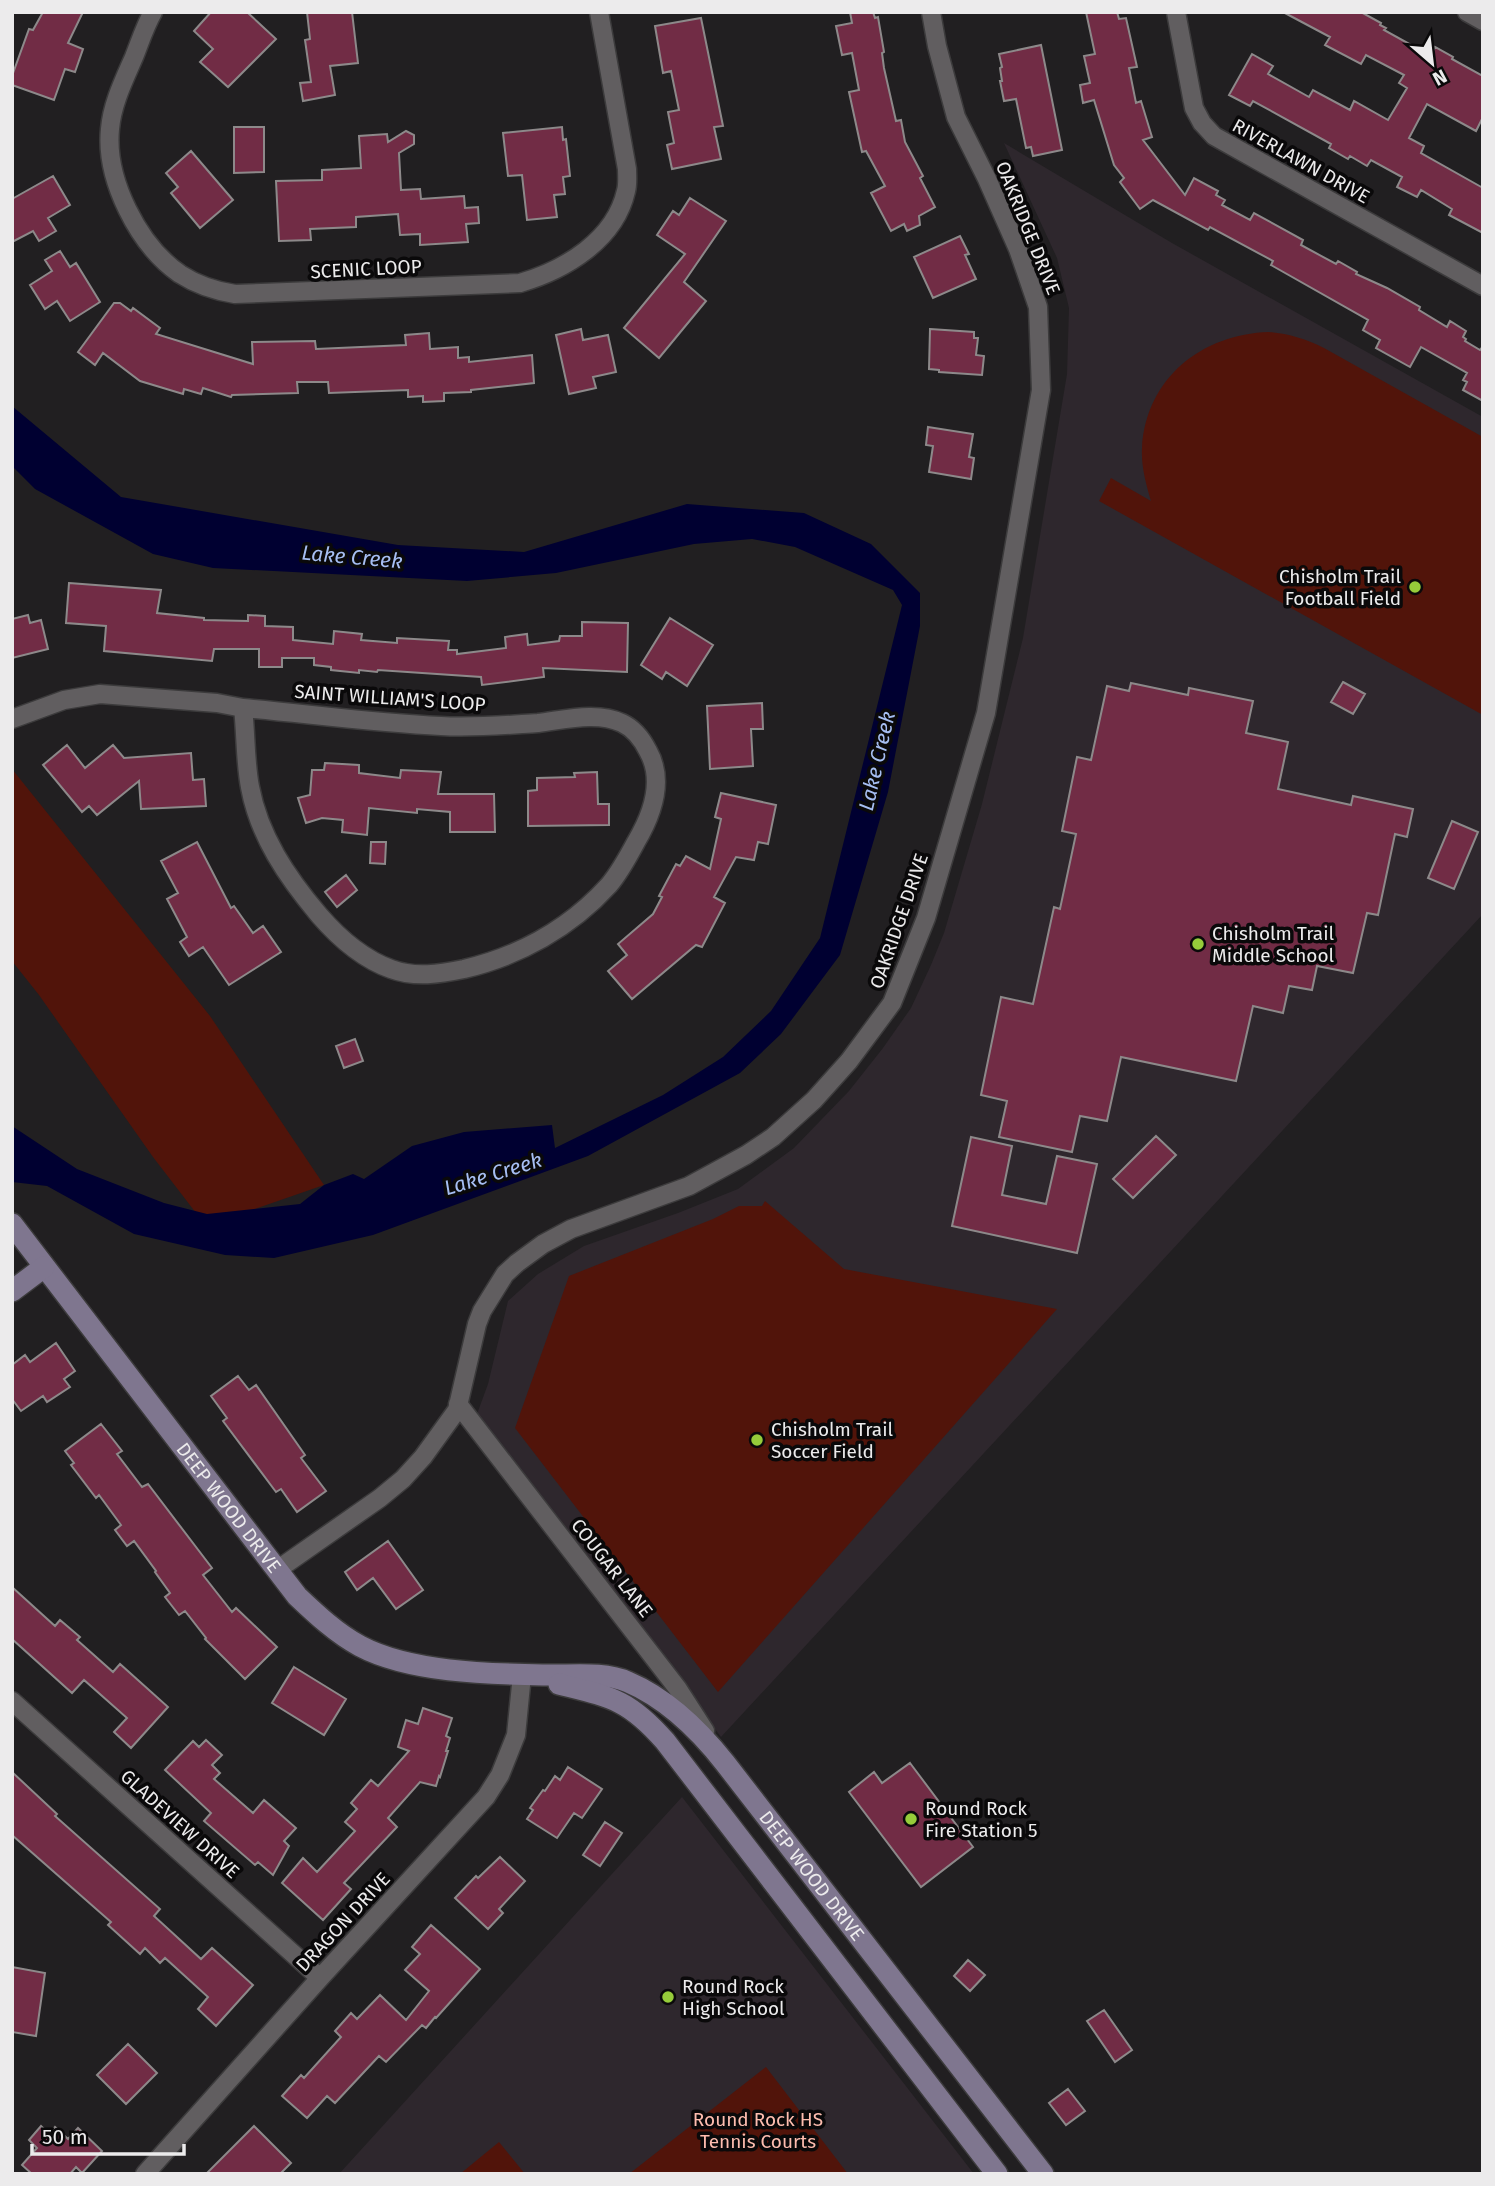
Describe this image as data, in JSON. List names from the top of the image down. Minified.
{"streets":{"street":["RIVERLAWN DRIVE","OAKRIDGE DRIVE","SCENIC LOOP","SAINT WILLIAM'S LOOP","DEEP WOOD DRIVE","COUGAR LANE","GLADEVIEW DRIVE","DRAGON DRIVE"]},"crossings":[["OAKRIDGE DRIVE","DEEP WOOD DRIVE"],["OAKRIDGE DRIVE","COUGAR LANE"],["DEEP WOOD DRIVE","COUGAR LANE"],["DEEP WOOD DRIVE","DRAGON DRIVE"],["GLADEVIEW DRIVE","DRAGON DRIVE"]],"water":["Lake Creek"],"parks":["Round Rock HS Tennis Courts"],"places":["Chisholm Trail Football Field","Chisholm Trail Middle School","Chisholm Trail Soccer Field","Round Rock Fire Station 5","Round Rock High School"],"scale_bar":"50 m","north":"bottom right"}
